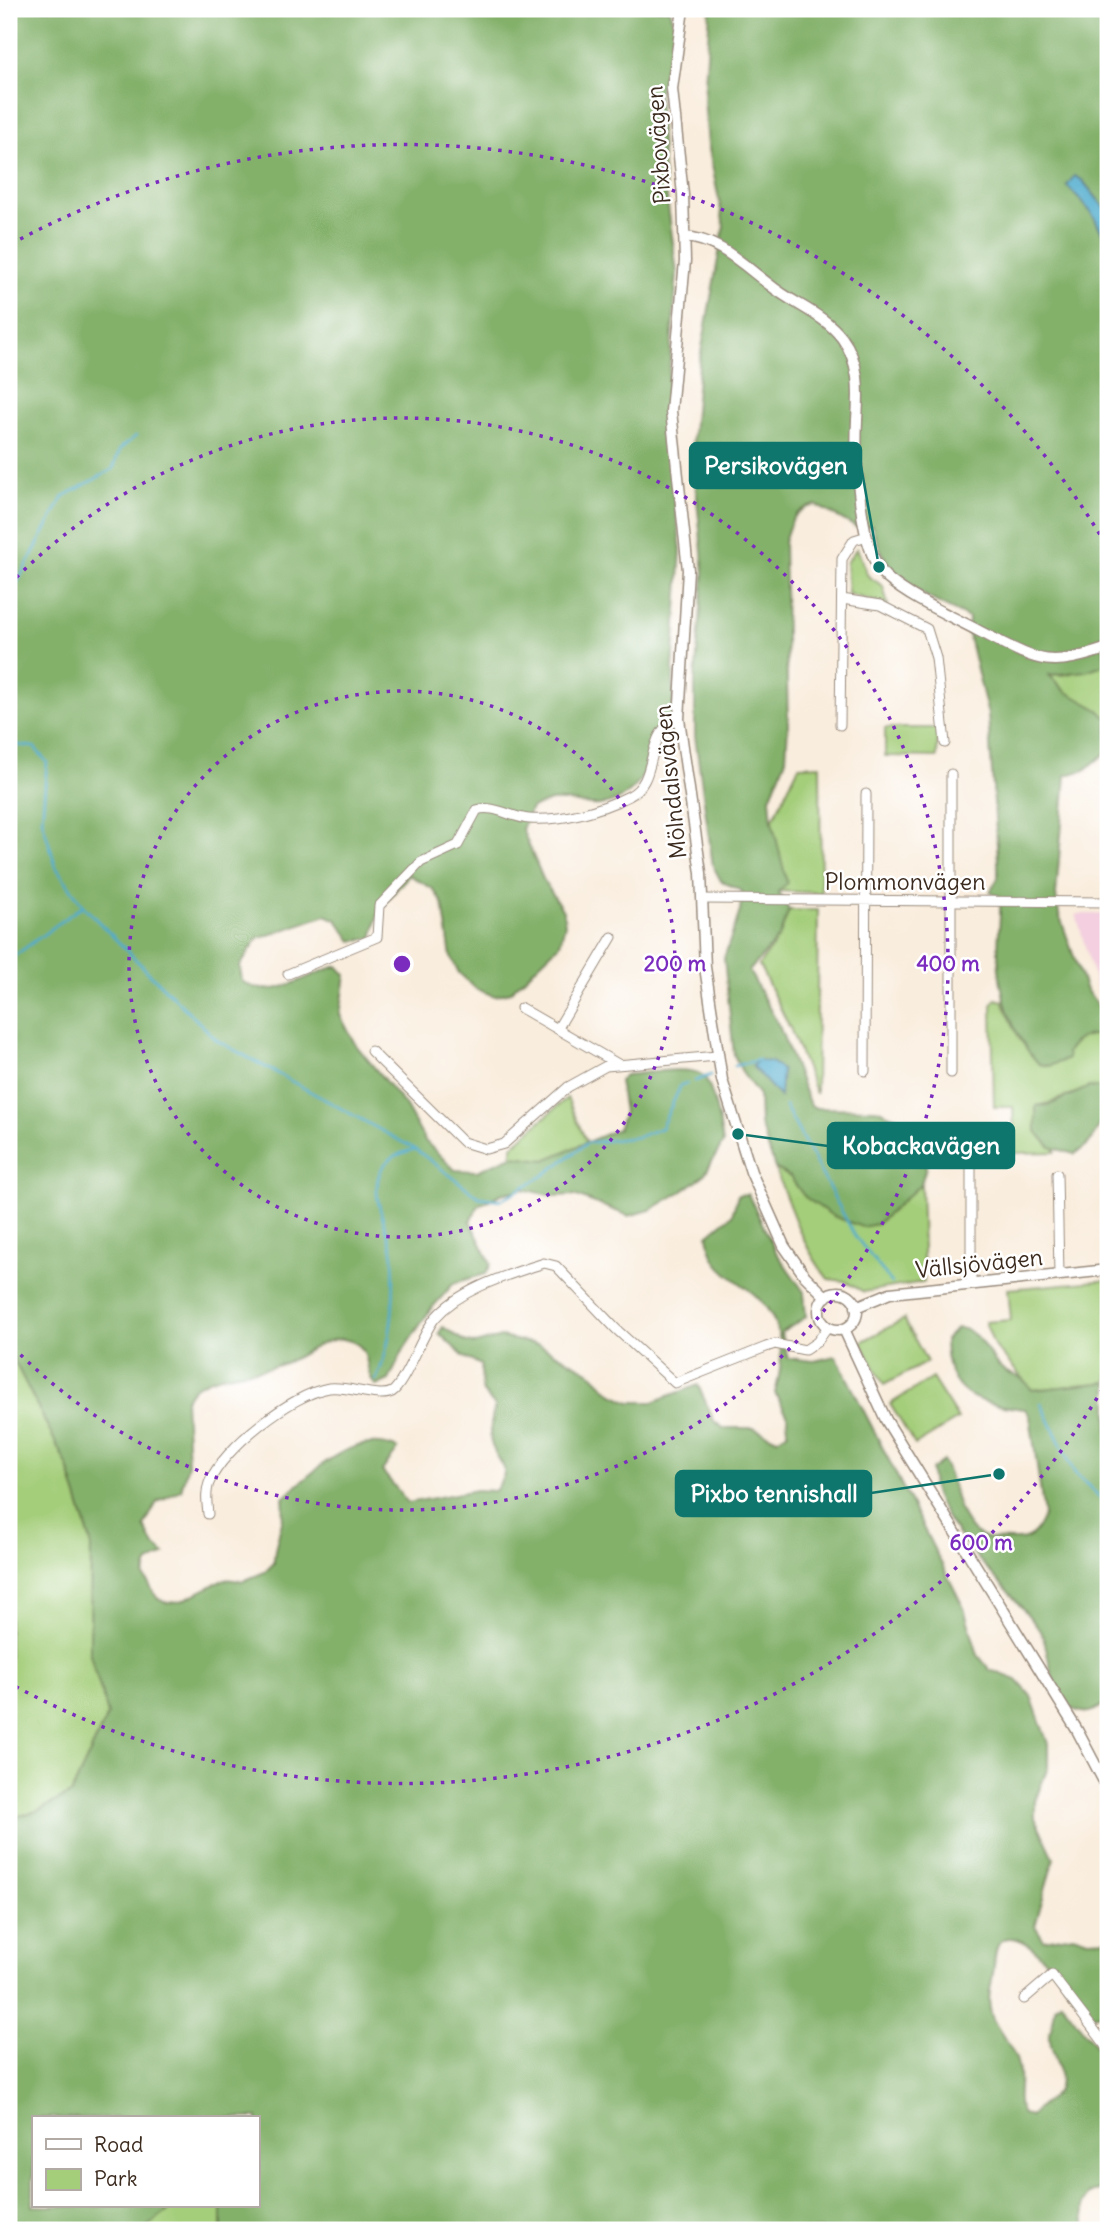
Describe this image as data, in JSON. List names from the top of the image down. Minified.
{"streets":{"street":["Pixbovägen","Mölndalsvägen","Plommonvägen","Vällsjövägen"]},"crossings":[["Pixbovägen","Mölndalsvägen"],["Mölndalsvägen","Plommonvägen"],["Mölndalsvägen","Vällsjövägen"]],"places":["Persikovägen","Kobackavägen","Pixbo tennishall"],"legend":["Road","Park"],"rings":["200 m","400 m","600 m"]}
